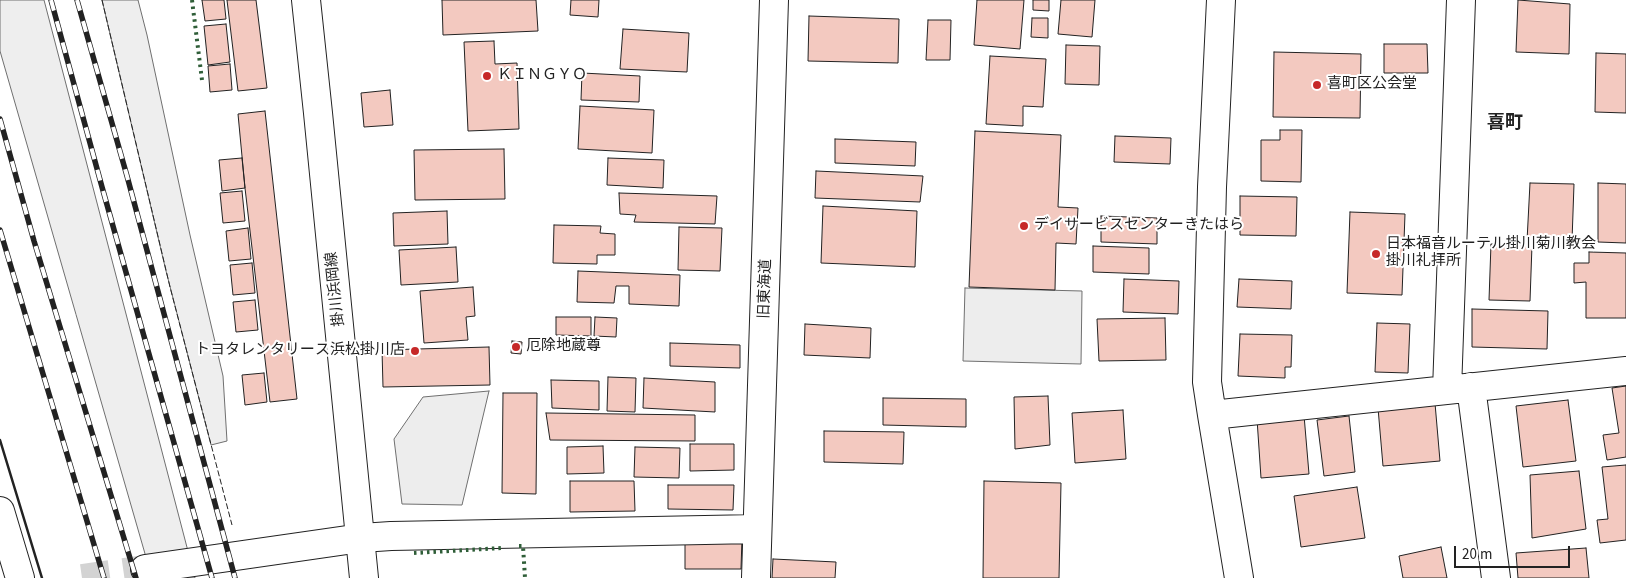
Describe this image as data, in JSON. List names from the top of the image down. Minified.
{"streets":{"street":["掛川浜岡線","旧東海道"]},"districts":["喜町"],"places":["ＫＩＮＧＹＯ","喜町区公会堂","デイサービスセンターきたはら","日本福音ルーテル掛川菊川教会 掛川礼拝所","厄除地蔵尊","トヨタレンタリース浜松掛川店"],"scale_bar":"20 m"}
